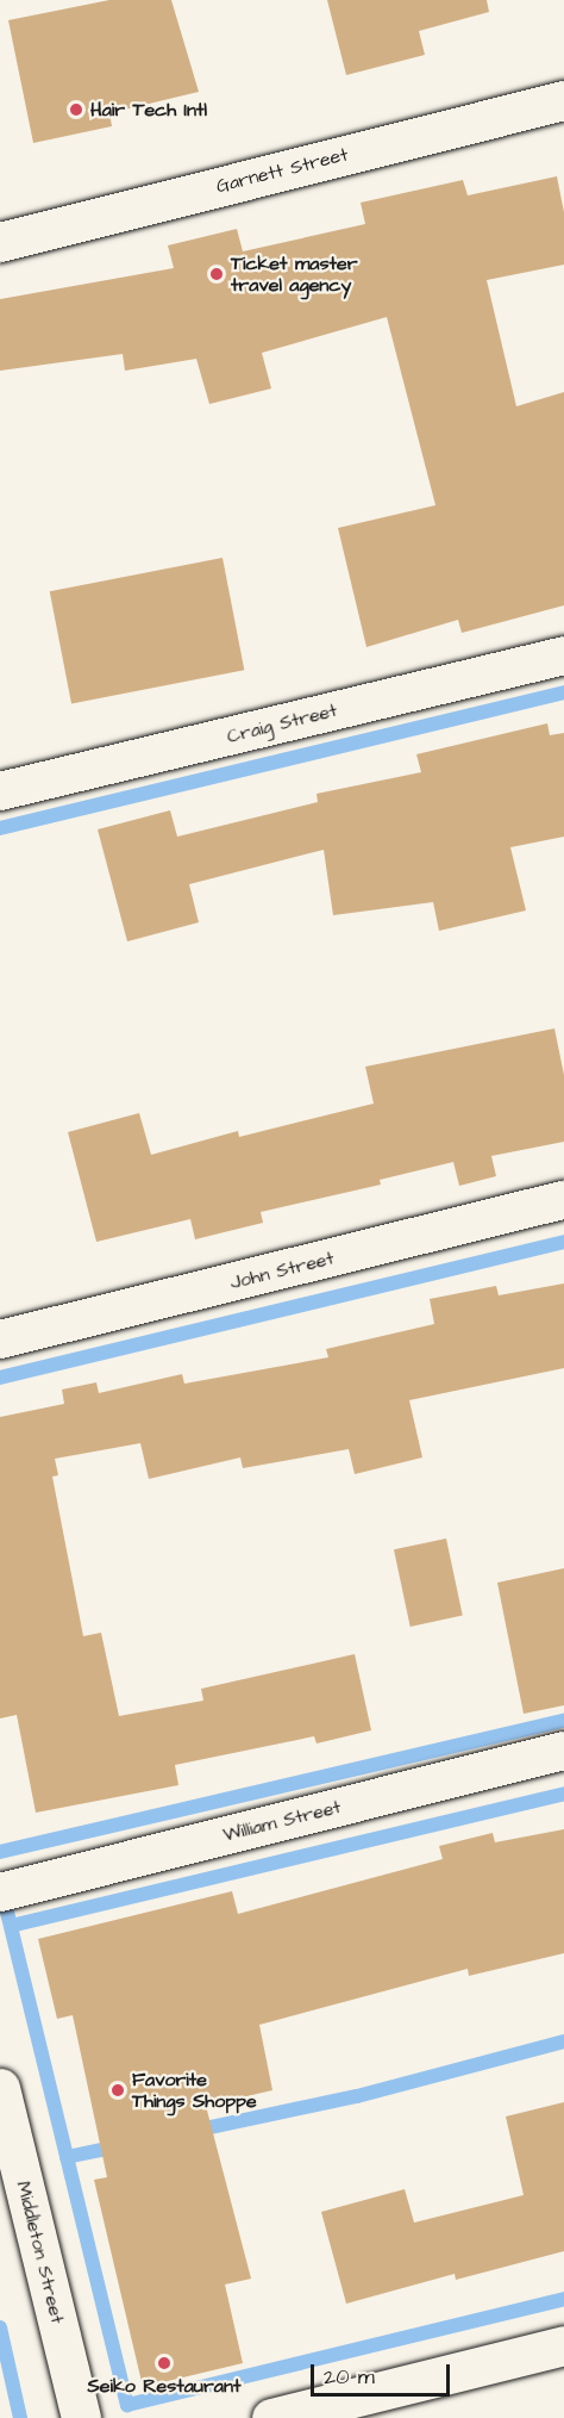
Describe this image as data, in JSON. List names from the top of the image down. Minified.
{"streets":{"street":["Garnett Street","Craig Street","John Street","William Street","Middleton Street"]},"places":["Hair Tech Intl","Ticket master travel agency","Favorite Things Shoppe","Seiko Restaurant"],"scale_bar":"20 m"}
